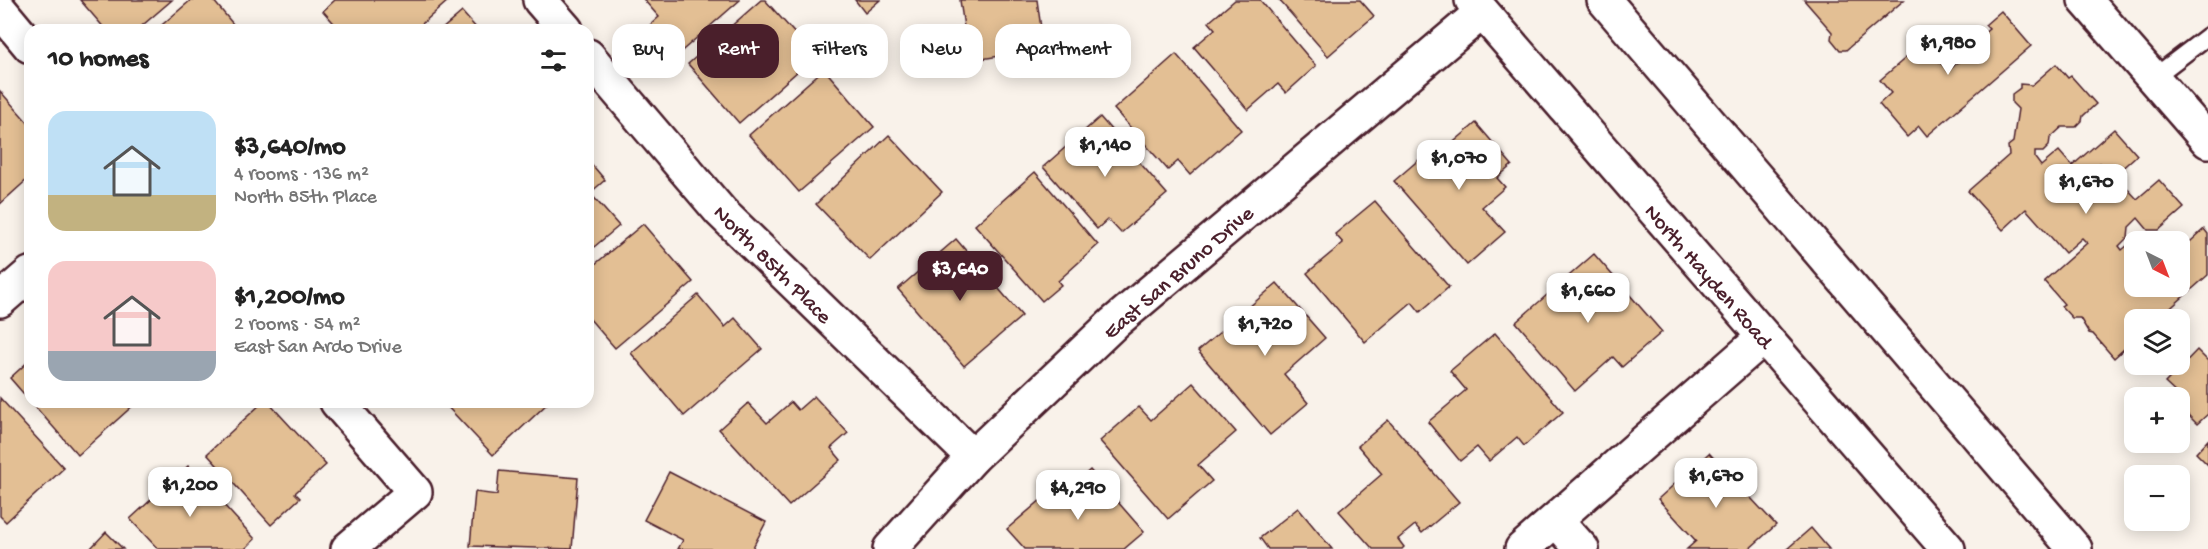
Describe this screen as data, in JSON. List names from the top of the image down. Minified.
{"streets":{"street":["North 85th Place","East San Bruno Drive","North Hayden Road"]},"crossings":[["North 85th Place","East San Bruno Drive"],["East San Bruno Drive","North Hayden Road"]],"north":"bottom right","page":{"chip":["Buy","Rent","Filters","New","Apartment"],"heading":"10 homes","price":["$1,980","$1,140","$1,070","$1,670","$3,640","$1,660","$1,720","$1,670","$1,200","$4,290"],"list":[{"name":"$3,640/mo","note":"4 rooms · 136 m² · North 85th Place"},{"name":"$1,200/mo","note":"2 rooms · 54 m² · East San Ardo Drive"}],"map_buttons":["+","−"]}}
